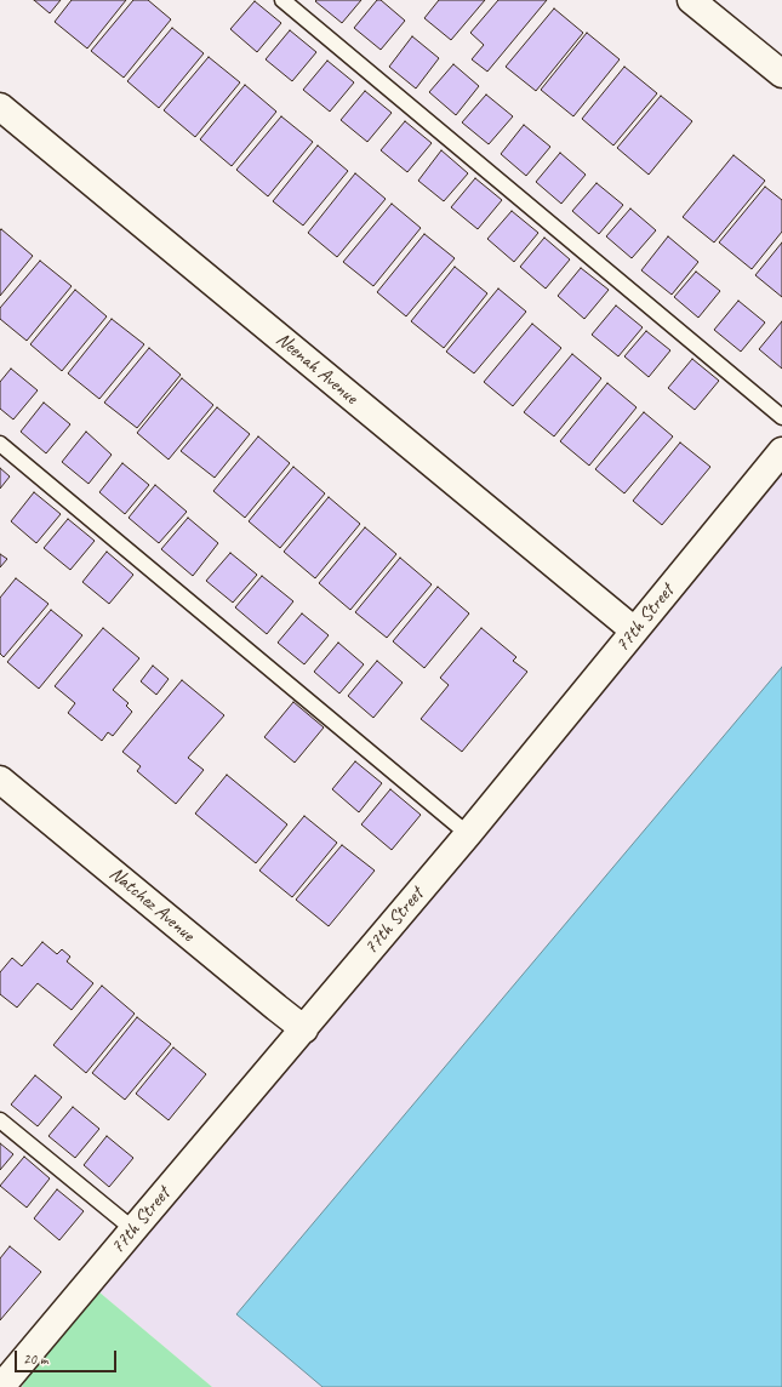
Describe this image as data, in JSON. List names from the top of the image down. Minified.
{"streets":{"street":["Neenah Avenue","77th Street","Natchez Avenue"]},"crossings":[["Neenah Avenue","77th Street"],["77th Street","Natchez Avenue"]],"scale_bar":"20 m"}
